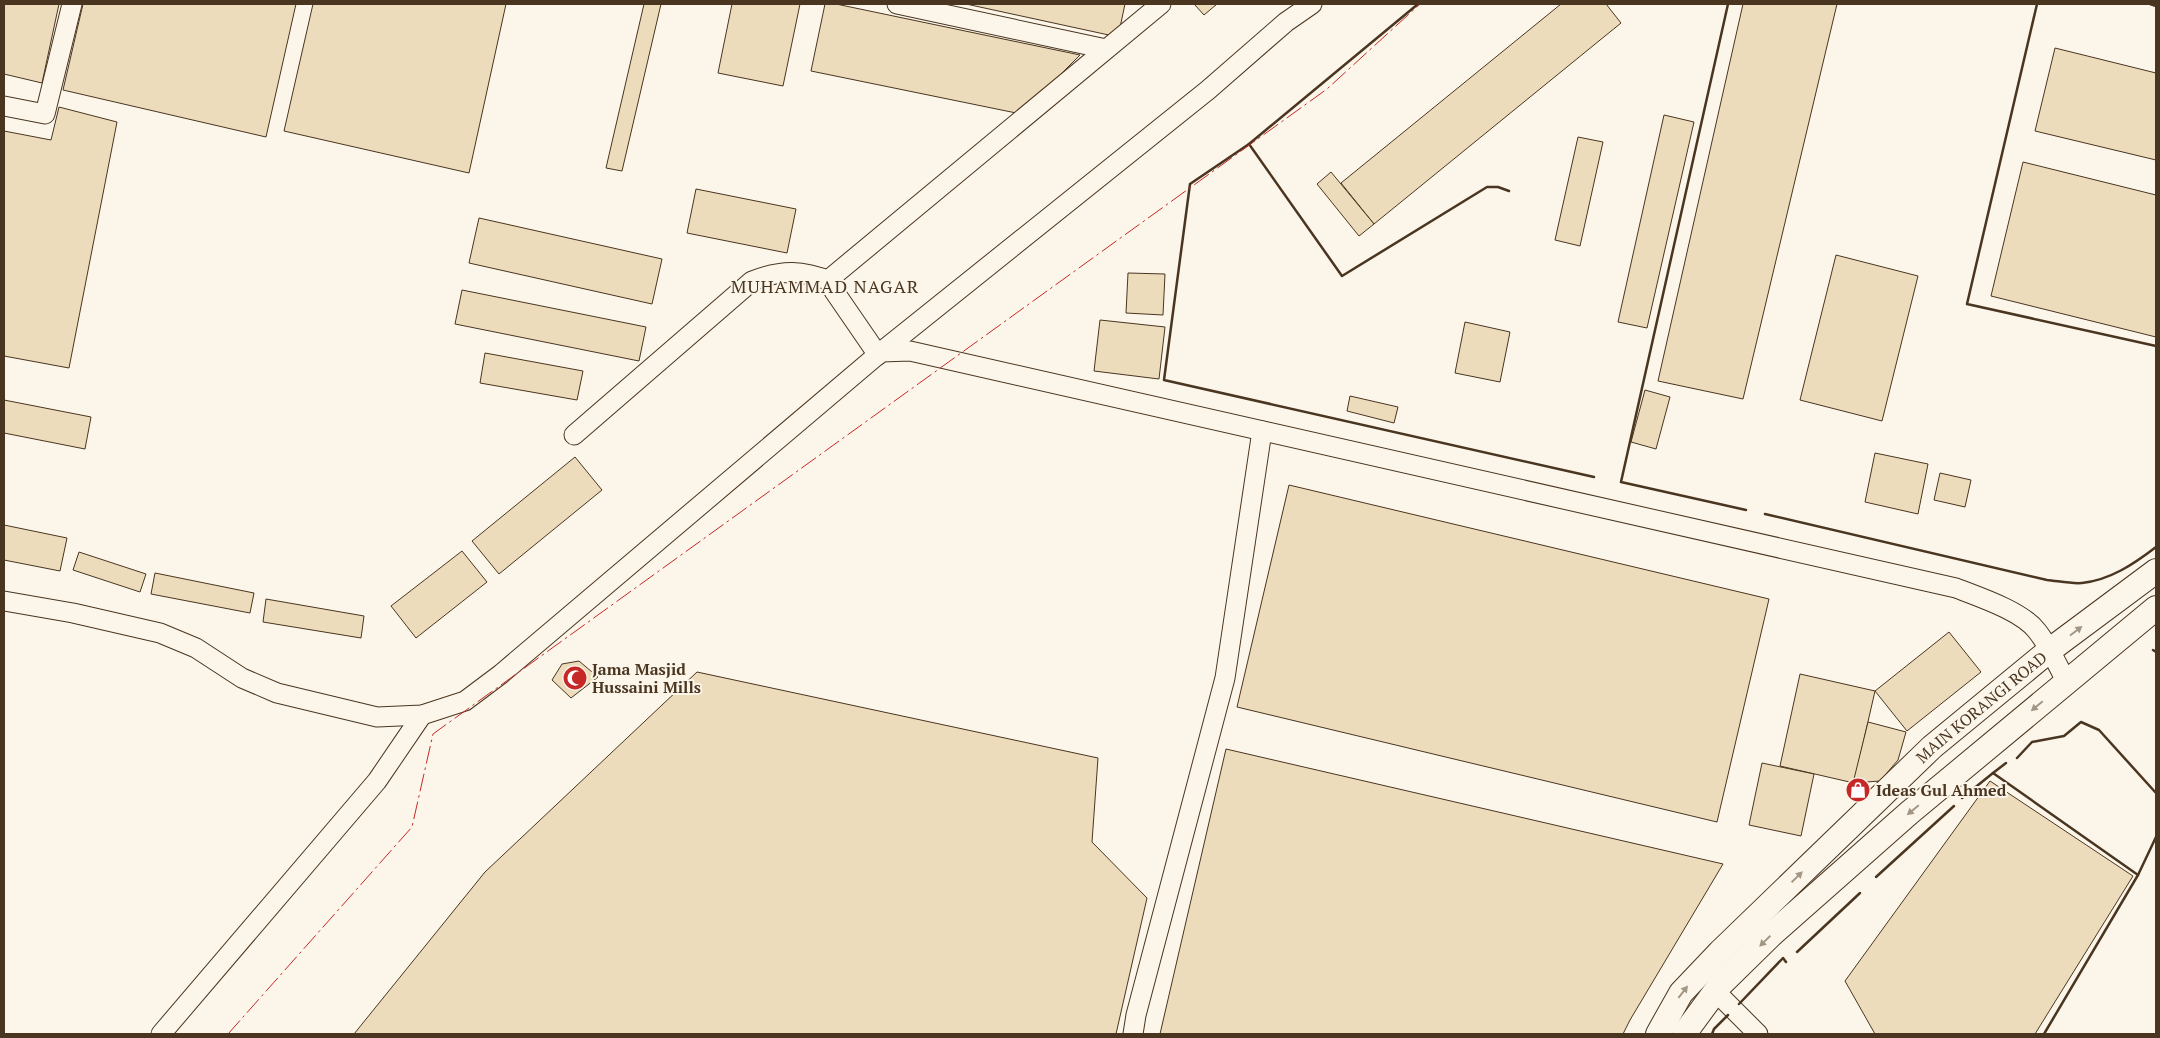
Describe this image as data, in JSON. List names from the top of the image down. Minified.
{"streets":{"main road":["MAIN KORANGI ROAD"]},"districts":["MUHAMMAD NAGAR"],"places":{"mosque":["Jama Masjid Hussaini Mills"],"shop":["Ideas Gul Ahmed"]}}
